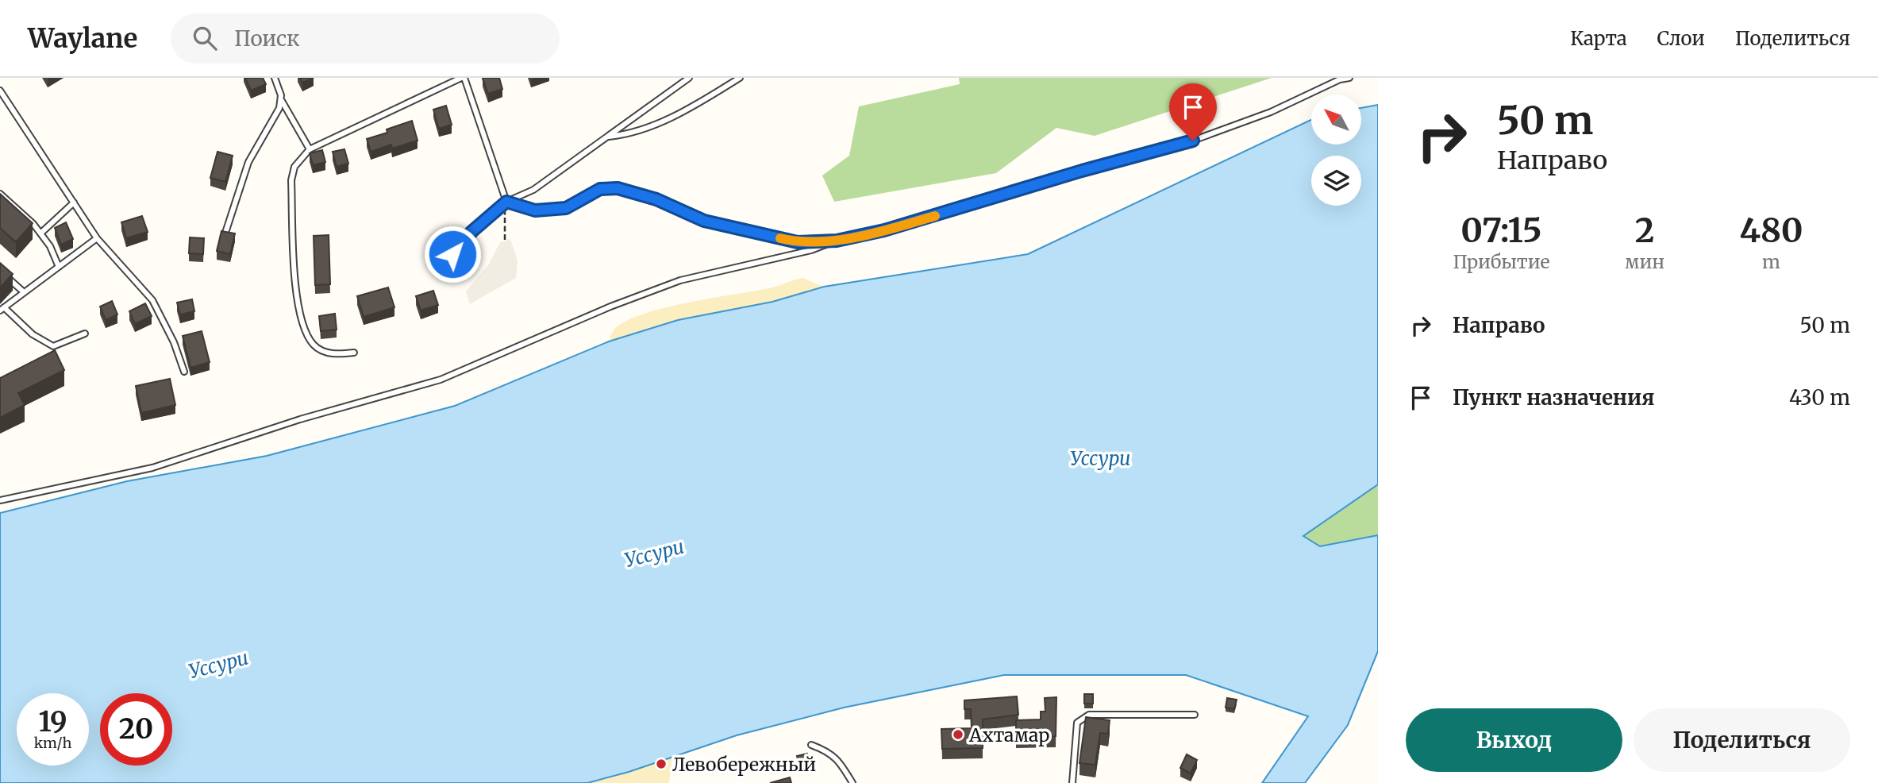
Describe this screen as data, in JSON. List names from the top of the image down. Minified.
{"water":["Уссури"],"places":["Ахтамар","Левобережный"],"north":"top left","page":{"header":"Waylane","search":"Поиск","nav":["Карта","Слои","Поделиться"],"turn":["50 m","Направо"],"eta":["07:15","Прибытие","2","мин","480","m"],"list":[{"name":"Направо","value":"50 m"},{"name":"Пункт назначения","value":"430 m"}],"speed":"19 km/h","limit":"20","buttons":["Выход","Поделиться"]}}
